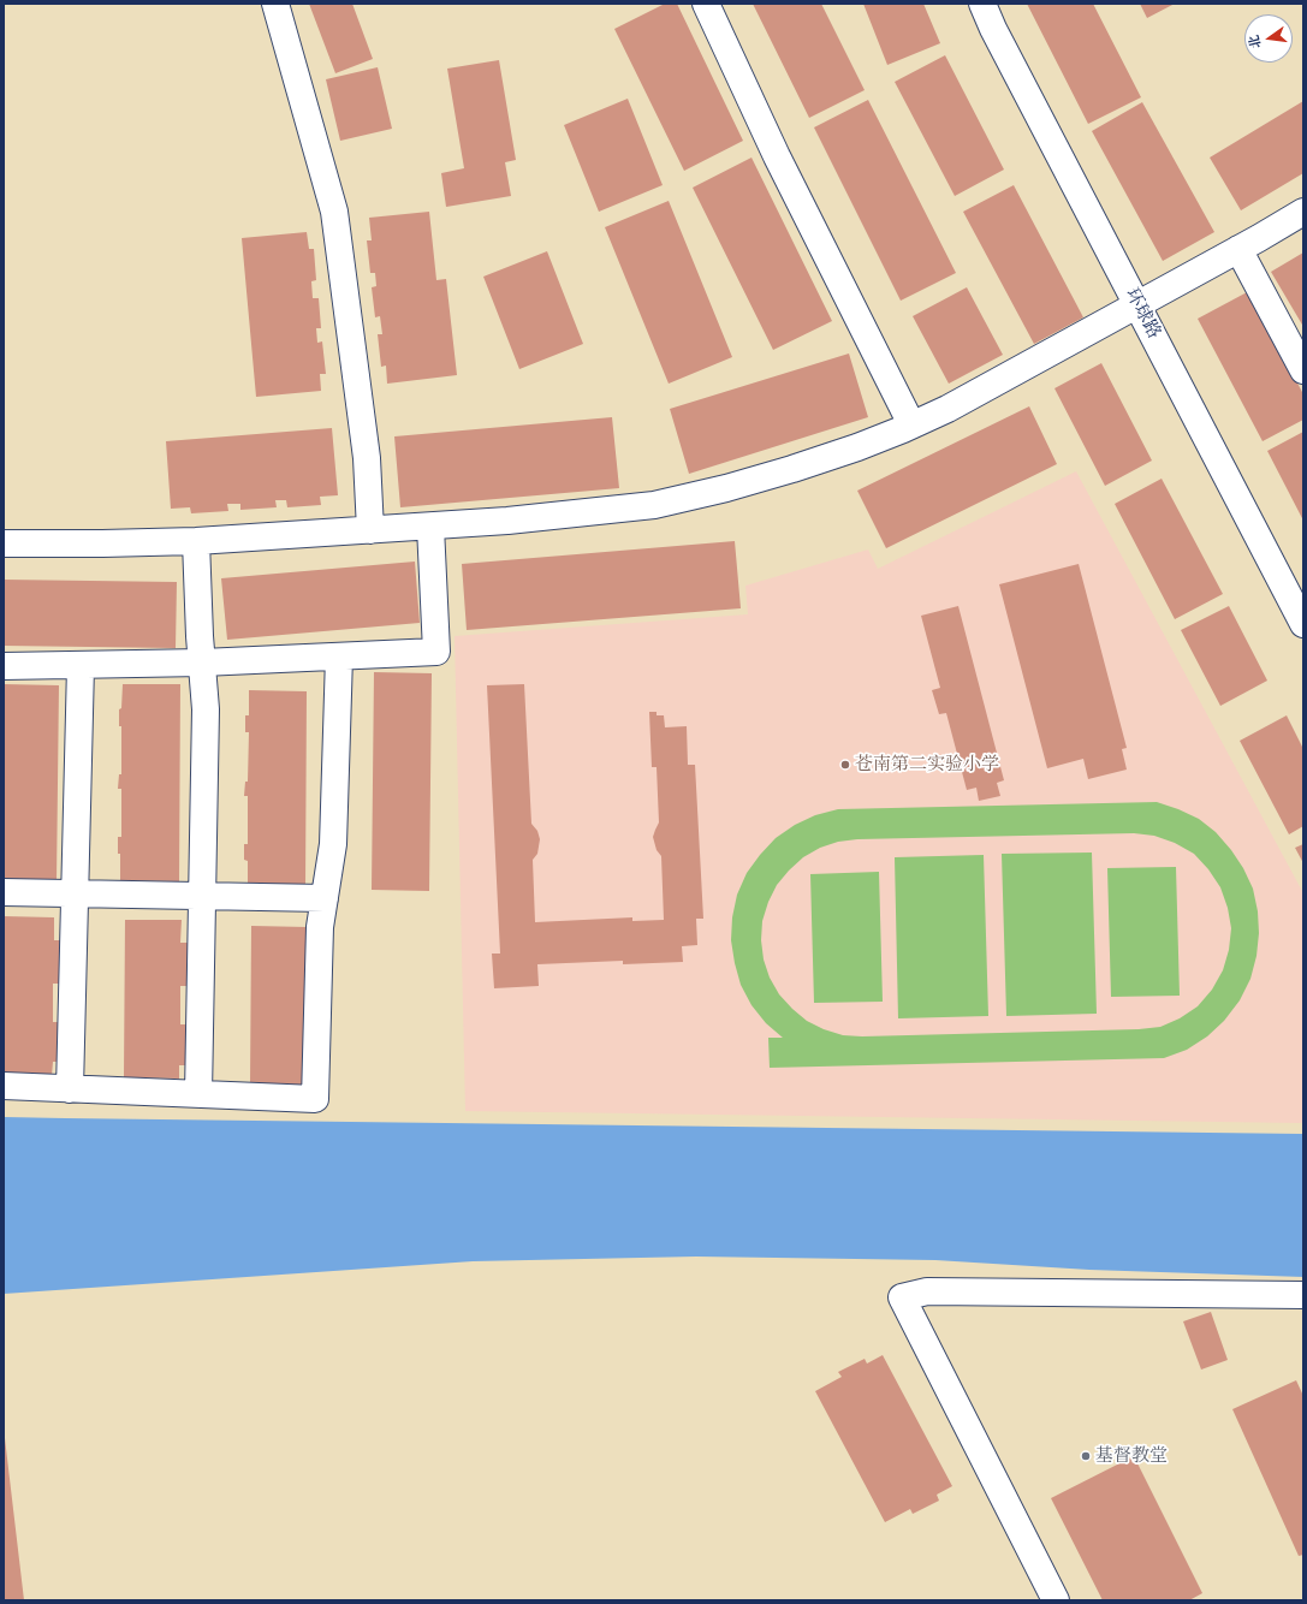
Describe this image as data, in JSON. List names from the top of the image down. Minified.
{"streets":{"street":["环球路"]},"places":["苍南第二实验小学","基督教堂"],"north":"left"}
